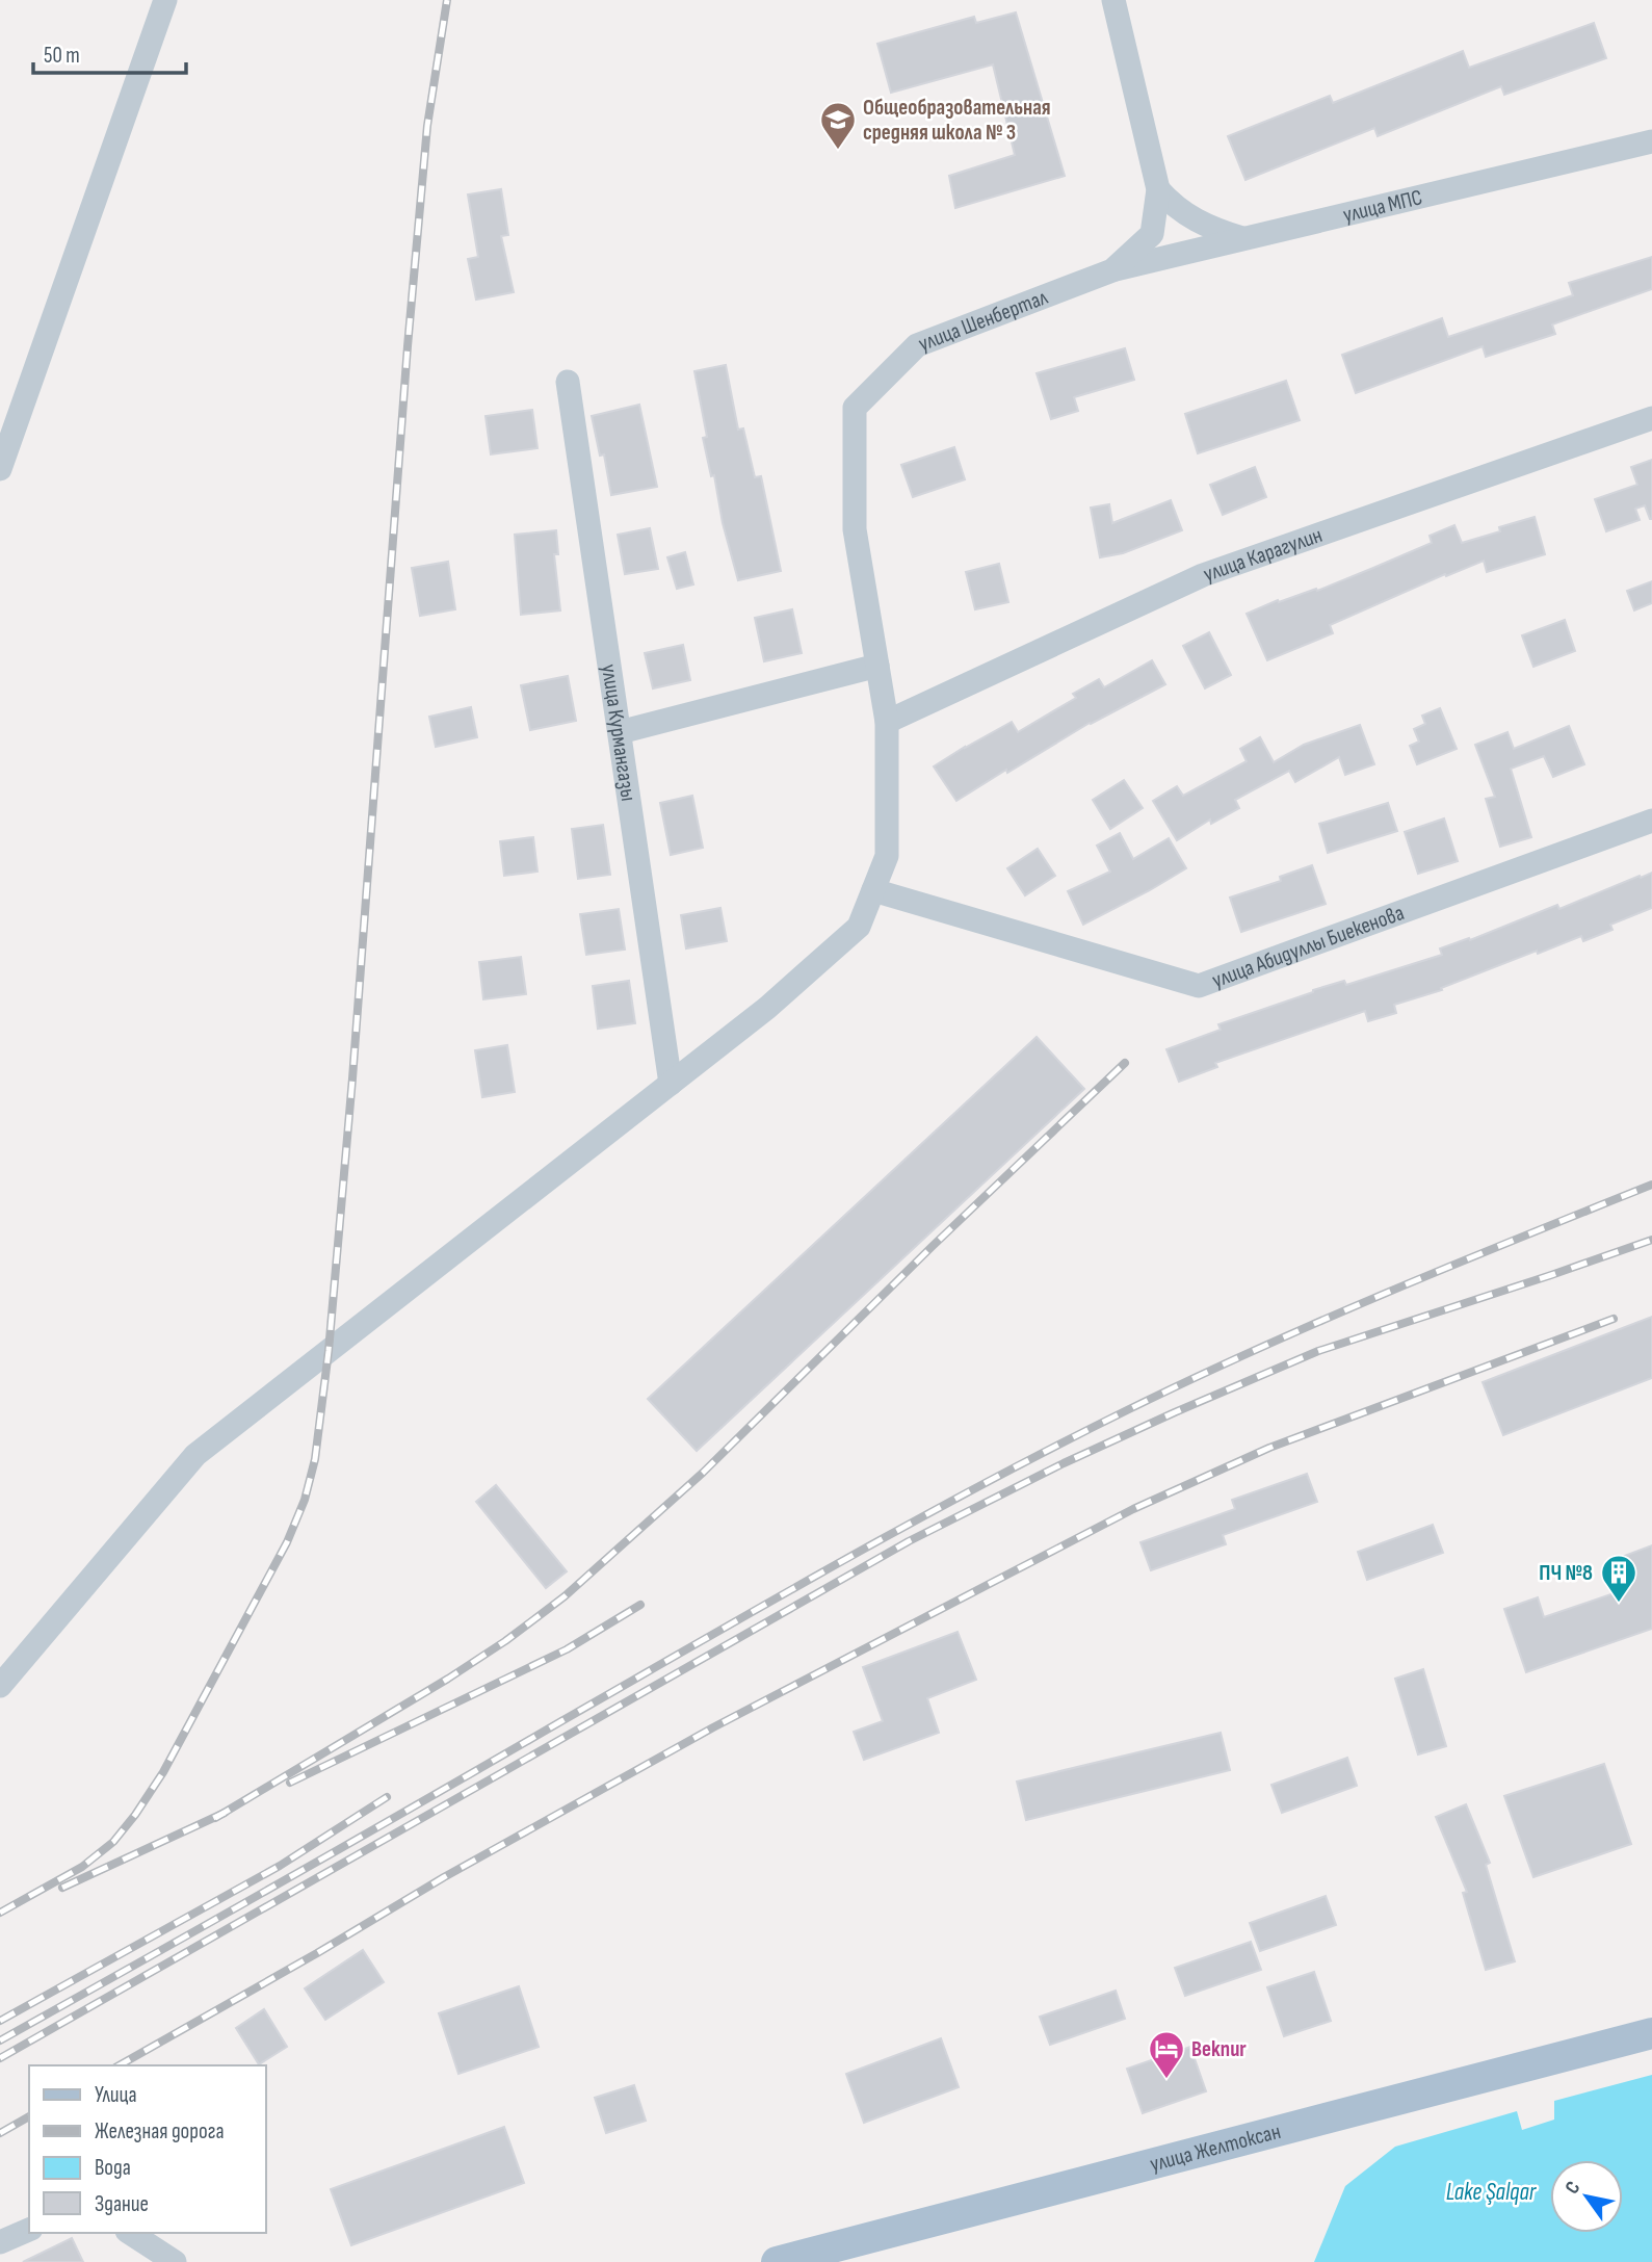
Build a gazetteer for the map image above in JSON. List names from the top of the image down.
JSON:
{
  "streets": {
    "main road": ["улица Желтоксан"],
    "street": [
      "улица МПС",
      "улица Шенбертал",
      "улица Карагулин",
      "улица Курмангазы",
      "улица Абидуллы Биекенова"
    ]
  },
  "crossings": [
    ["улица МПС", "улица Шенбертал"],
    ["улица Шенбертал", "улица Карагулин"],
    ["улица Шенбертал", "улица Курмангазы"],
    ["улица Шенбертал", "улица Абидуллы Биекенова"]
  ],
  "water": ["Lake Şalqar"],
  "places": {
    "school or university": ["Общеобразовательная средняя школа № 3"],
    "building": ["ПЧ №8"],
    "hotel": ["Beknur"]
  },
  "legend": [
    "Улица",
    "Железная дорога",
    "Вода",
    "Здание"
  ],
  "scale_bar": "50 m",
  "north": "top left"
}
